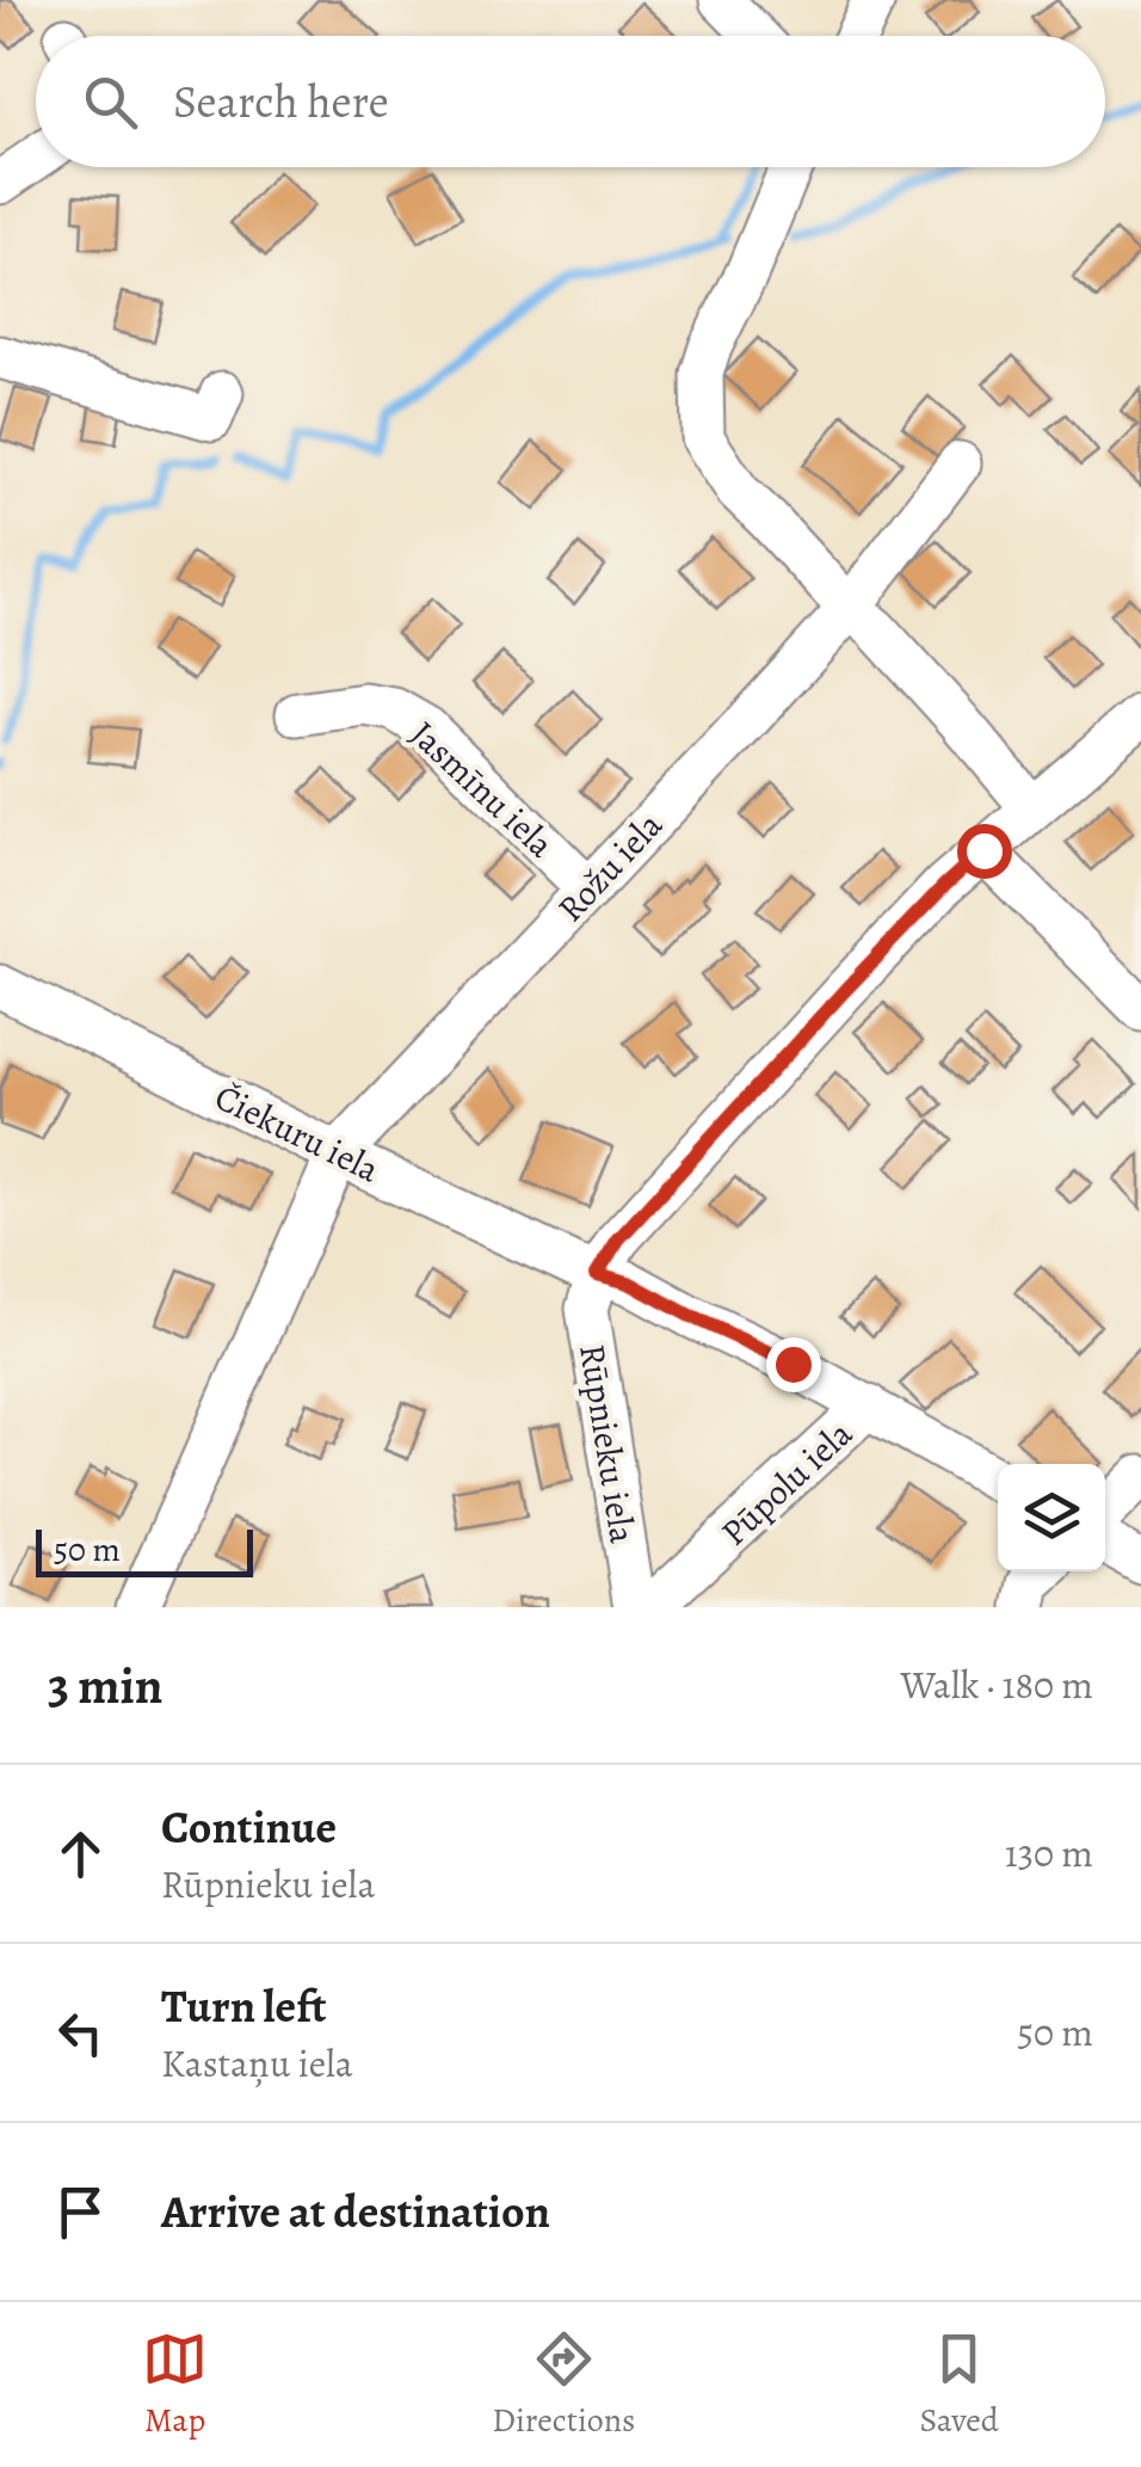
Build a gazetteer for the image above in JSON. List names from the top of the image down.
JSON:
{
  "streets": {
    "street": [
      "Jasmīnu iela",
      "Rožu iela",
      "Čiekuru iela",
      "Rūpnieku iela",
      "Pūpolu iela"
    ]
  },
  "crossings": [
    ["Jasmīnu iela", "Rožu iela"],
    ["Rožu iela", "Čiekuru iela"],
    ["Čiekuru iela", "Rūpnieku iela"],
    ["Čiekuru iela", "Pūpolu iela"]
  ],
  "scale_bar": "50 m",
  "page": {
    "search": "Search here",
    "scale": "50 m",
    "heading": ["3 min", "Walk · 180 m"],
    "list": [
      ["Continue", "Rūpnieku iela", "130 m"],
      ["Turn left", "Kastaņu iela", "50 m"],
      "Arrive at destination"
    ],
    "nav": ["Map", "Directions", "Saved"]
  }
}
